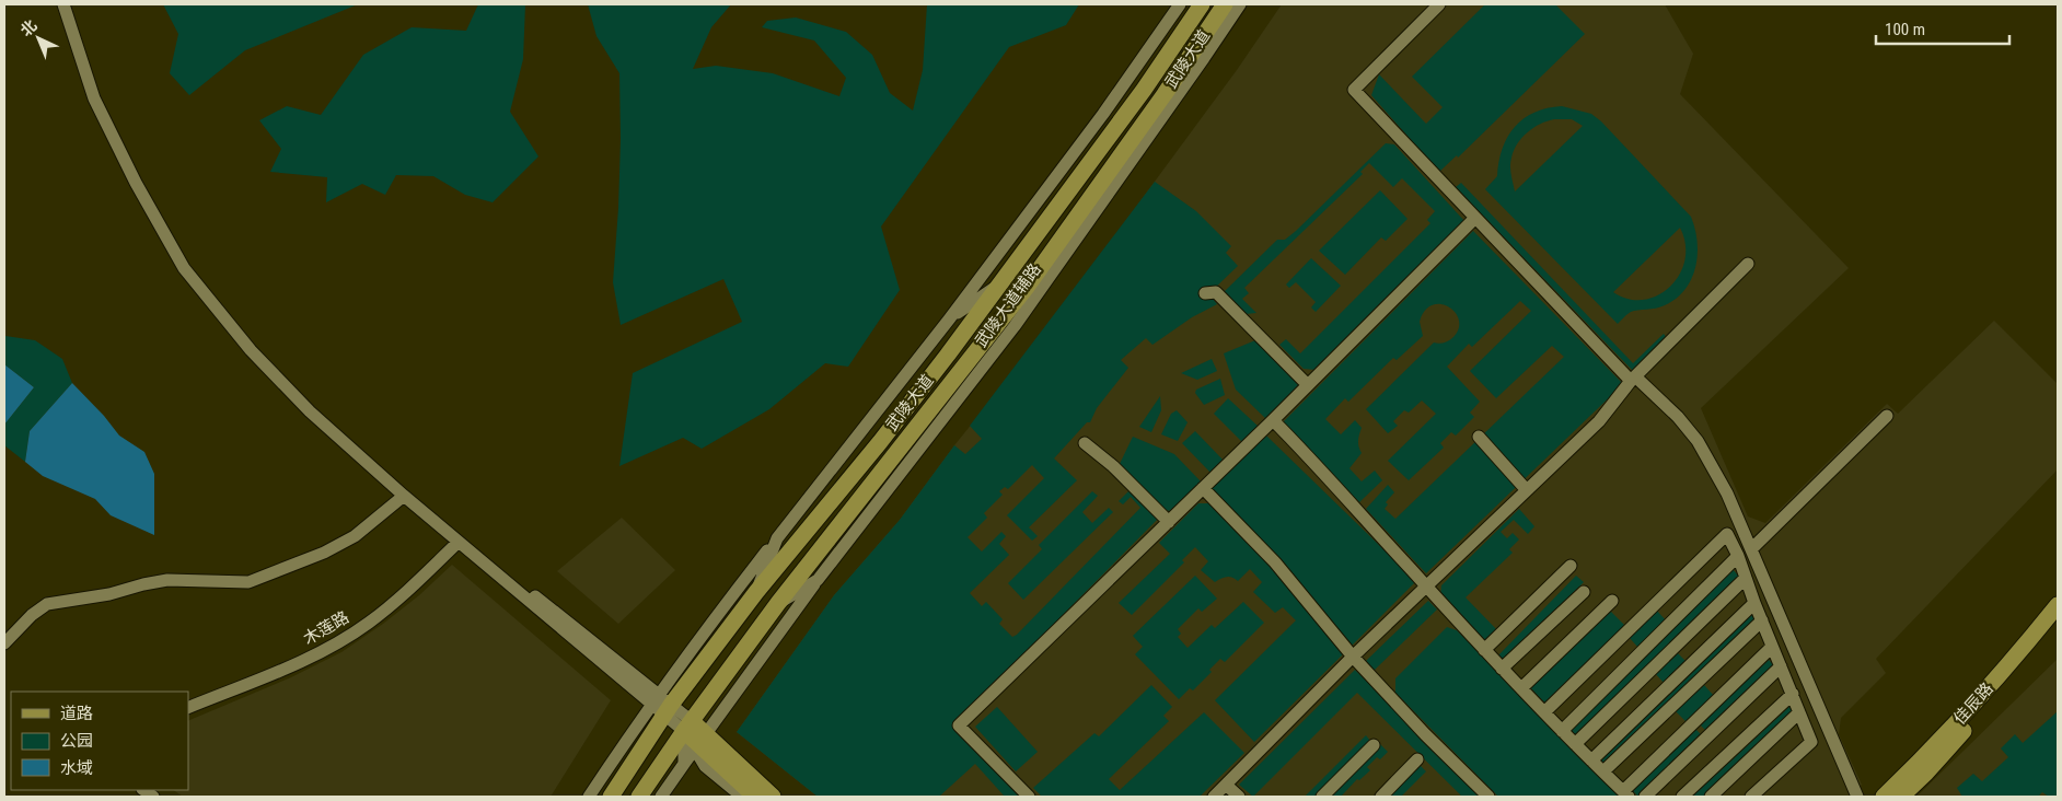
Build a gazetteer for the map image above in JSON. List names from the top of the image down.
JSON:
{
  "streets": {
    "main road": ["武陵大道", "佳辰路"],
    "street": ["武陵大道辅路", "木莲路"]
  },
  "crossings": [
    ["武陵大道", "武陵大道辅路"]
  ],
  "legend": ["道路", "公园", "水域"],
  "scale_bar": "100 m",
  "north": "top left"
}
